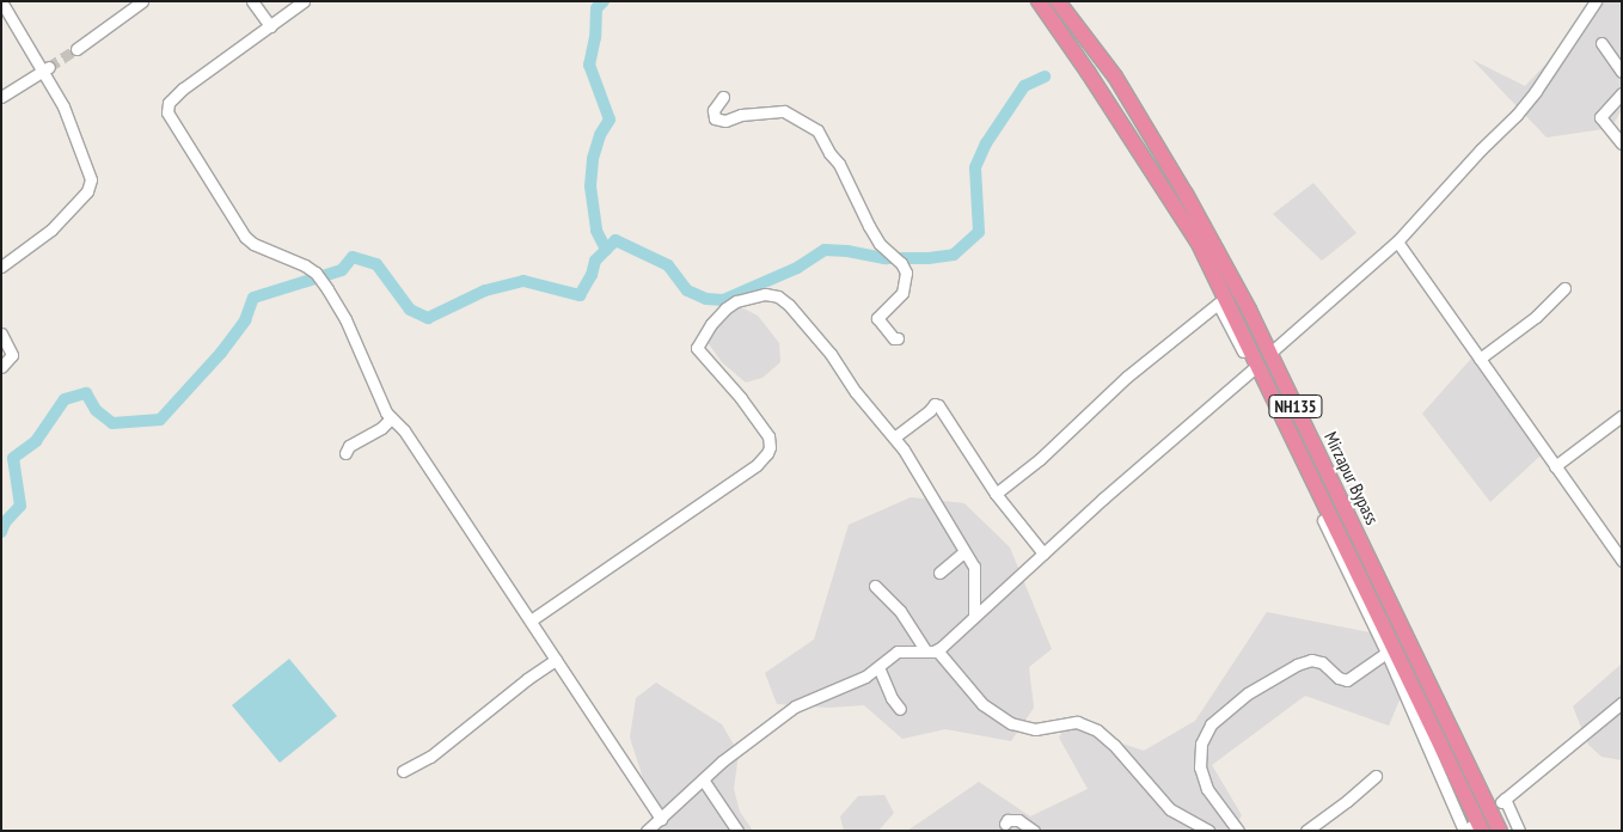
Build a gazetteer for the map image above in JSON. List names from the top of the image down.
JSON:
{
  "streets": {
    "highway": ["NH135", "Mirzapur Bypass"]
  }
}
